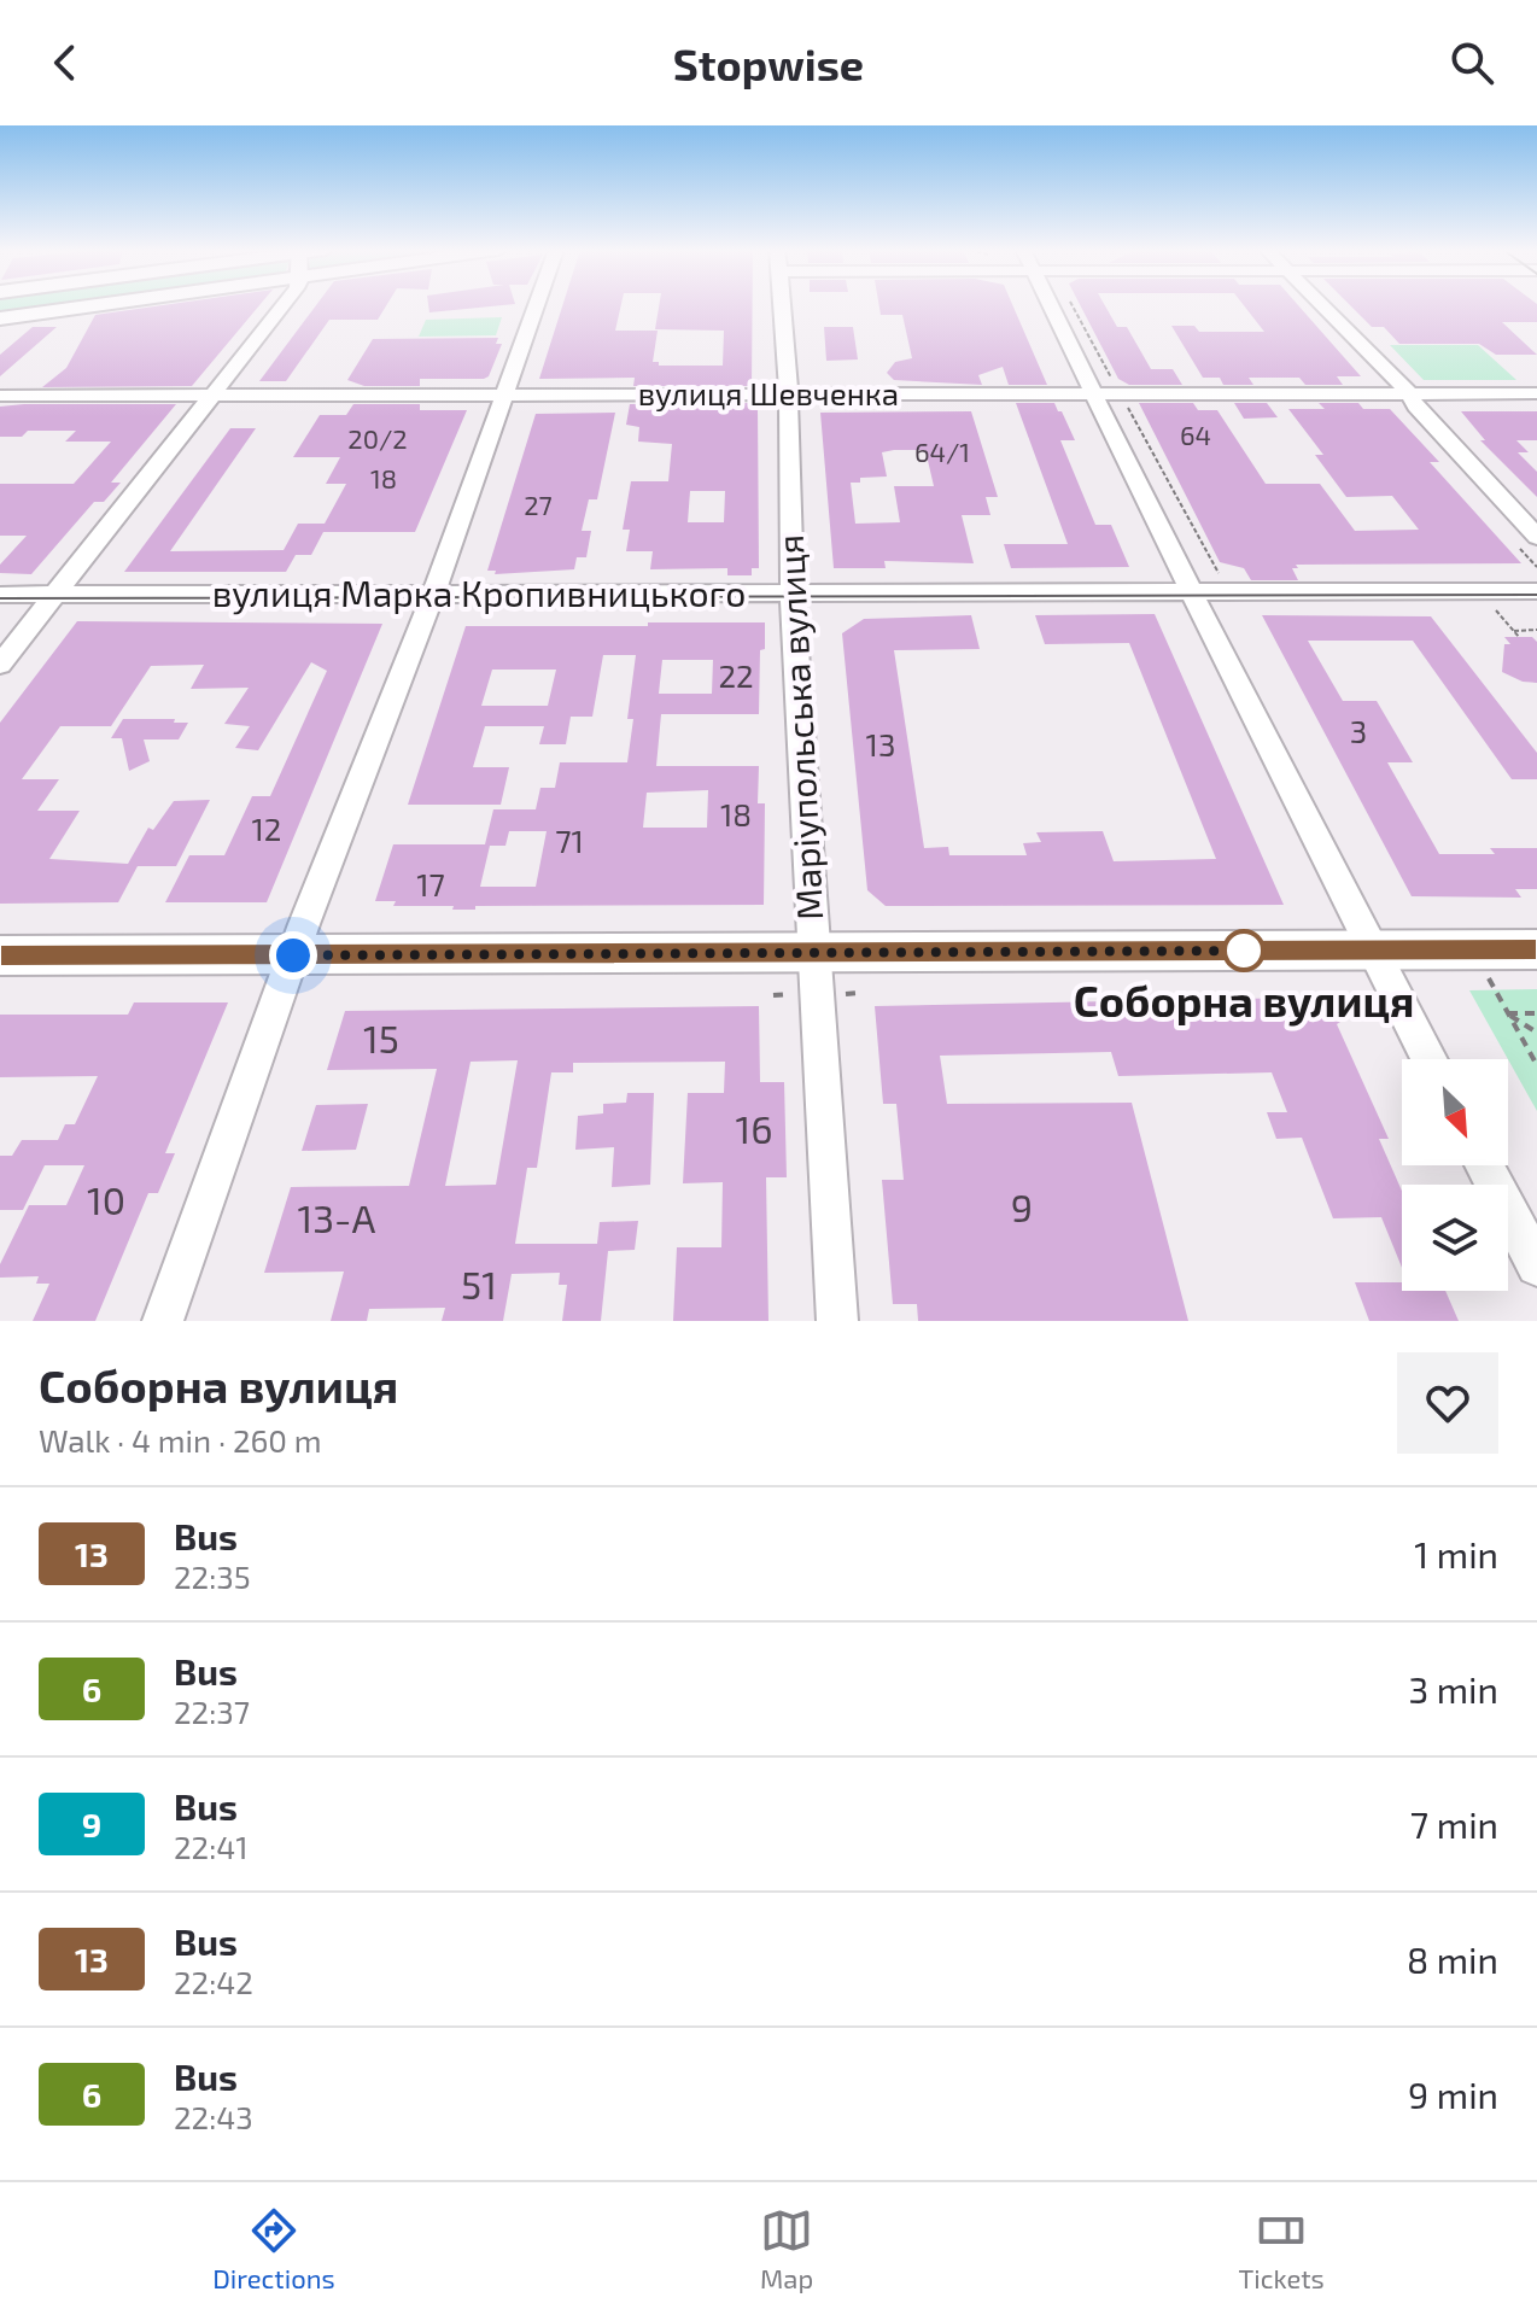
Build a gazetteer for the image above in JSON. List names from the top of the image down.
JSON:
{
  "streets": {
    "street": ["вулиця Шевченка", "вулиця Марка Кропивницького", "Маріупольська вулиця"]
  },
  "crossings": [
    ["вулиця Шевченка", "Маріупольська вулиця"],
    ["вулиця Марка Кропивницького", "Маріупольська вулиця"]
  ],
  "places": ["Соборна вулиця"],
  "lines": ["bus line 13"],
  "house_numbers": [
    "64",
    "20/2",
    "64/1",
    "18",
    "27",
    "22",
    "3",
    "13",
    "18",
    "12",
    "71",
    "17",
    "15",
    "16",
    "10",
    "9",
    "13-А",
    "51"
  ],
  "north": "bottom right",
  "page": {
    "header": "Stopwise",
    "heading": ["Соборна вулиця", "Walk · 4 min · 260 m"],
    "list": [
      {
        "mark": "13",
        "name": "Bus",
        "note": "22:35",
        "value": "1 min"
      },
      {
        "mark": "6",
        "name": "Bus",
        "note": "22:37",
        "value": "3 min"
      },
      {
        "mark": "9",
        "name": "Bus",
        "note": "22:41",
        "value": "7 min"
      },
      {
        "mark": "13",
        "name": "Bus",
        "note": "22:42",
        "value": "8 min"
      },
      {
        "mark": "6",
        "name": "Bus",
        "note": "22:43",
        "value": "9 min"
      }
    ],
    "tabs": ["Directions", "Map", "Tickets"]
  }
}
